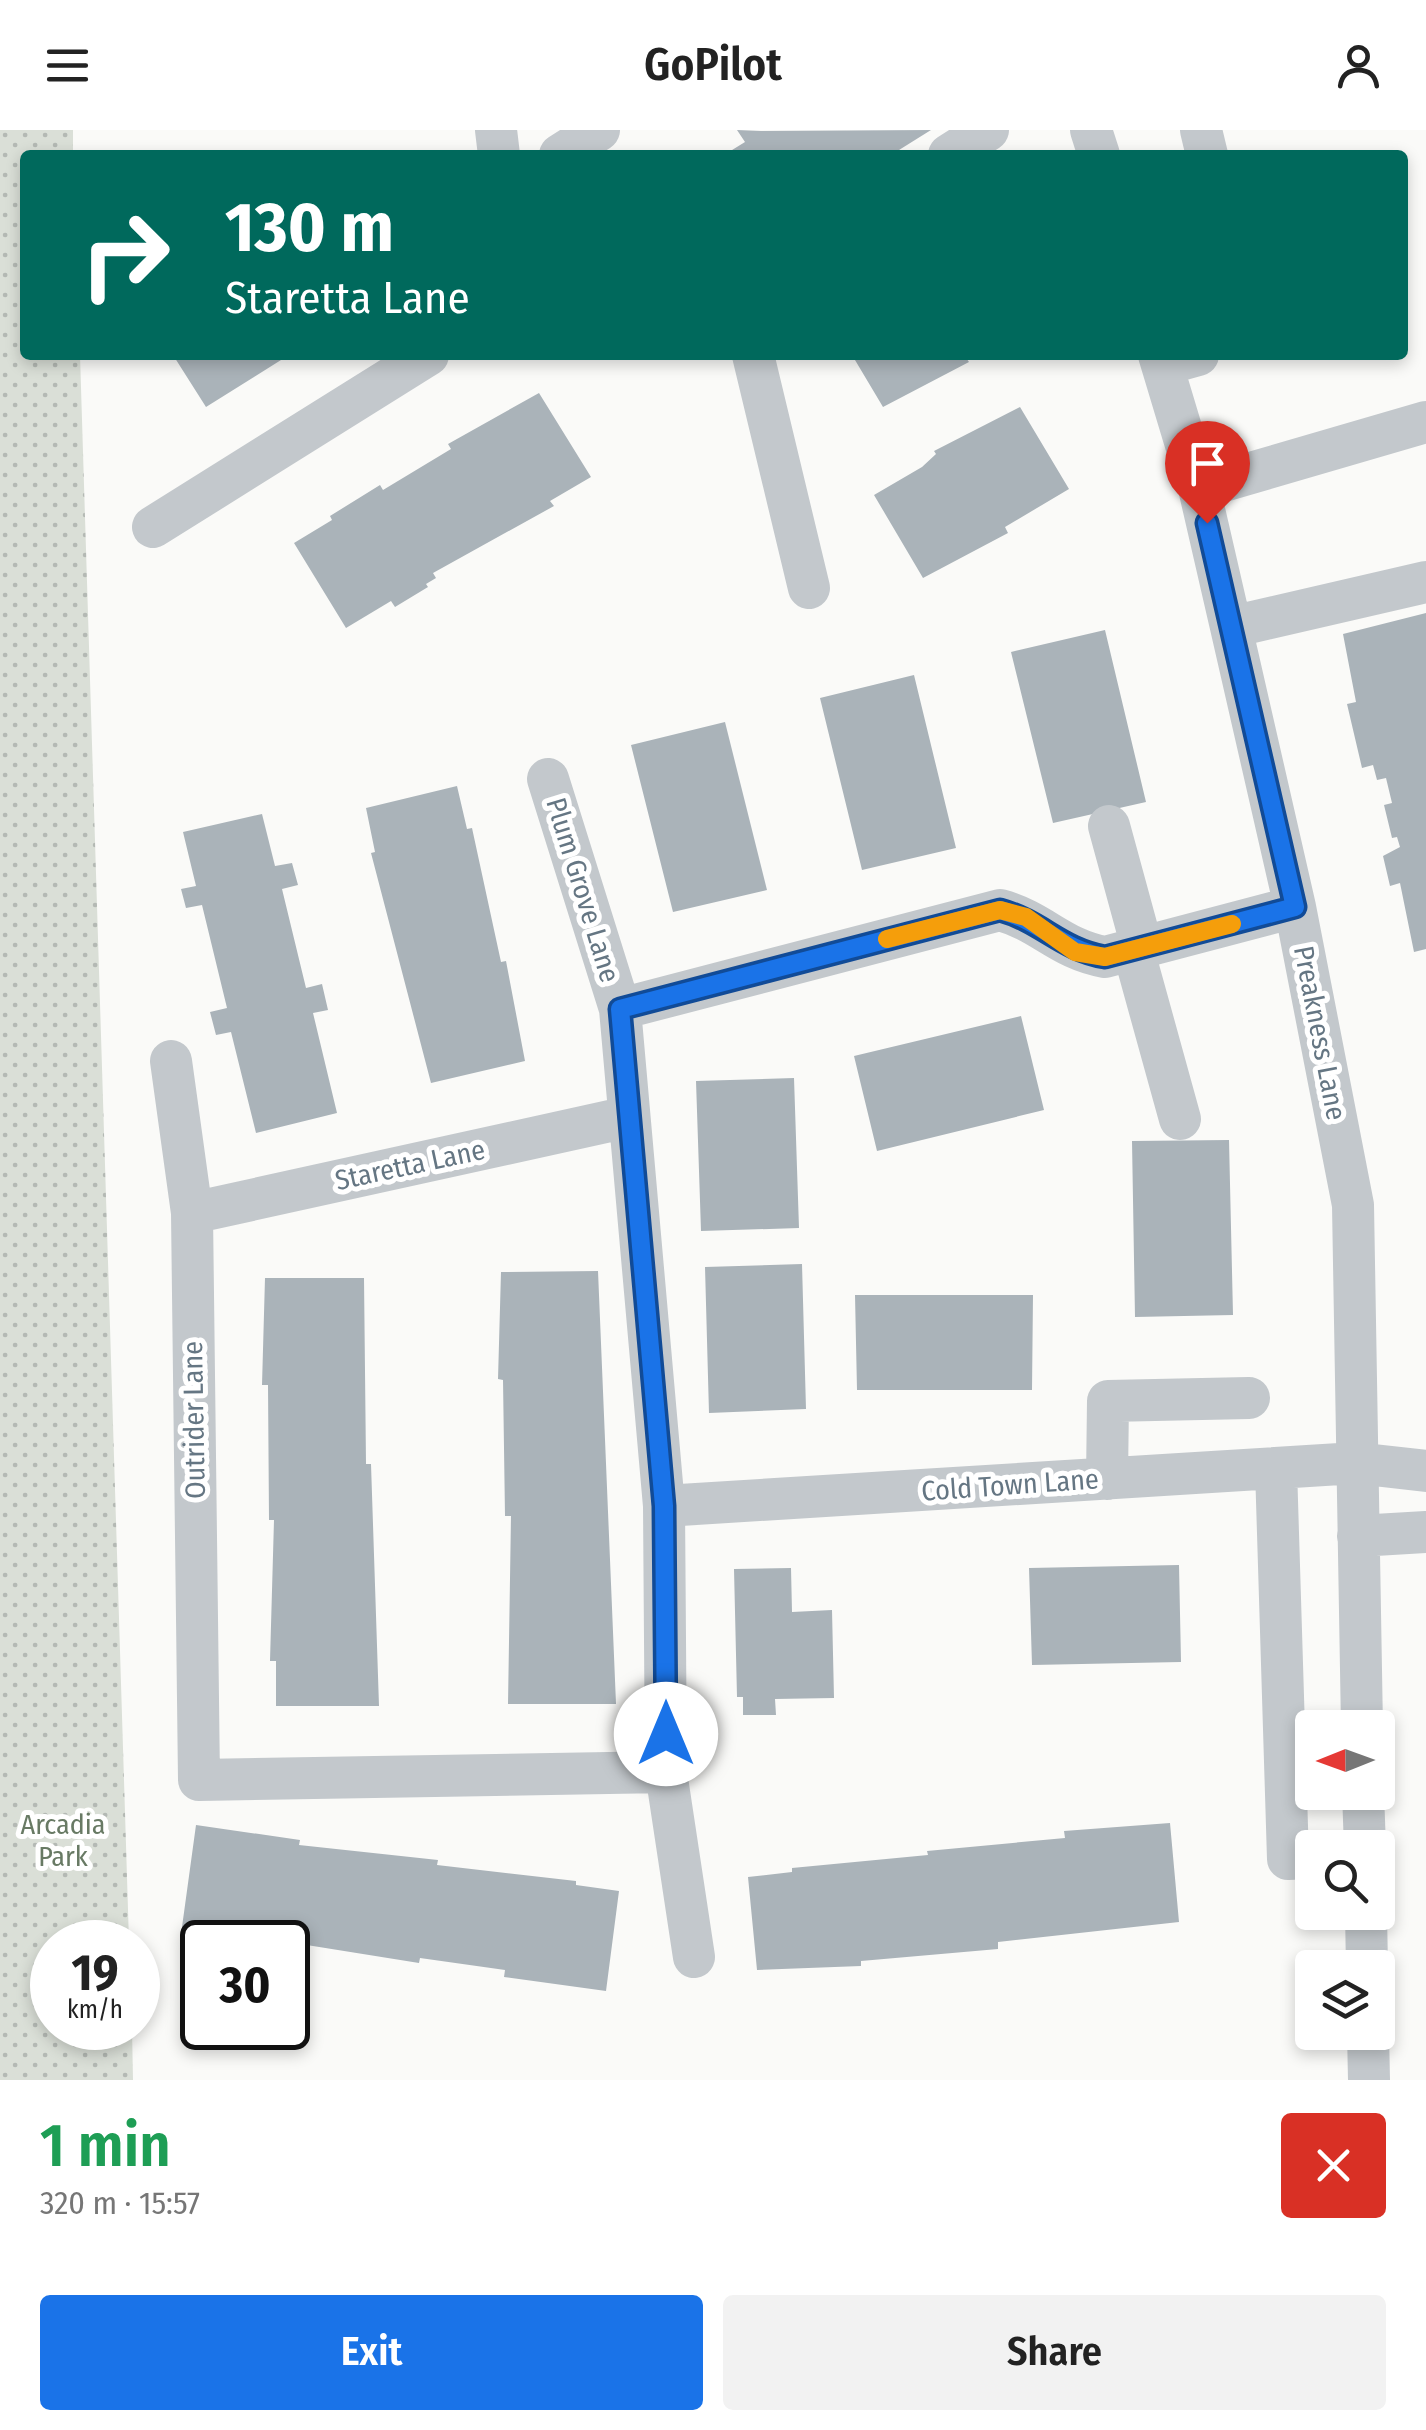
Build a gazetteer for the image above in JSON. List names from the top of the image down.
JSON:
{
  "streets": {
    "street": [
      "Plum Grove Lane",
      "Preakness Lane",
      "Staretta Lane",
      "Outrider Lane",
      "Cold Town Lane"
    ]
  },
  "crossings": [
    ["Plum Grove Lane", "Staretta Lane"],
    ["Plum Grove Lane", "Outrider Lane"],
    ["Plum Grove Lane", "Cold Town Lane"],
    ["Preakness Lane", "Cold Town Lane"],
    ["Staretta Lane", "Outrider Lane"]
  ],
  "parks": ["Arcadia Park"],
  "north": "left",
  "page": {
    "header": "GoPilot",
    "turn": ["130 m", "Staretta Lane"],
    "speed": "19 km/h",
    "limit": "30",
    "heading": ["1 min", "320 m · 15:57"],
    "buttons": ["Exit", "Share"]
  }
}
